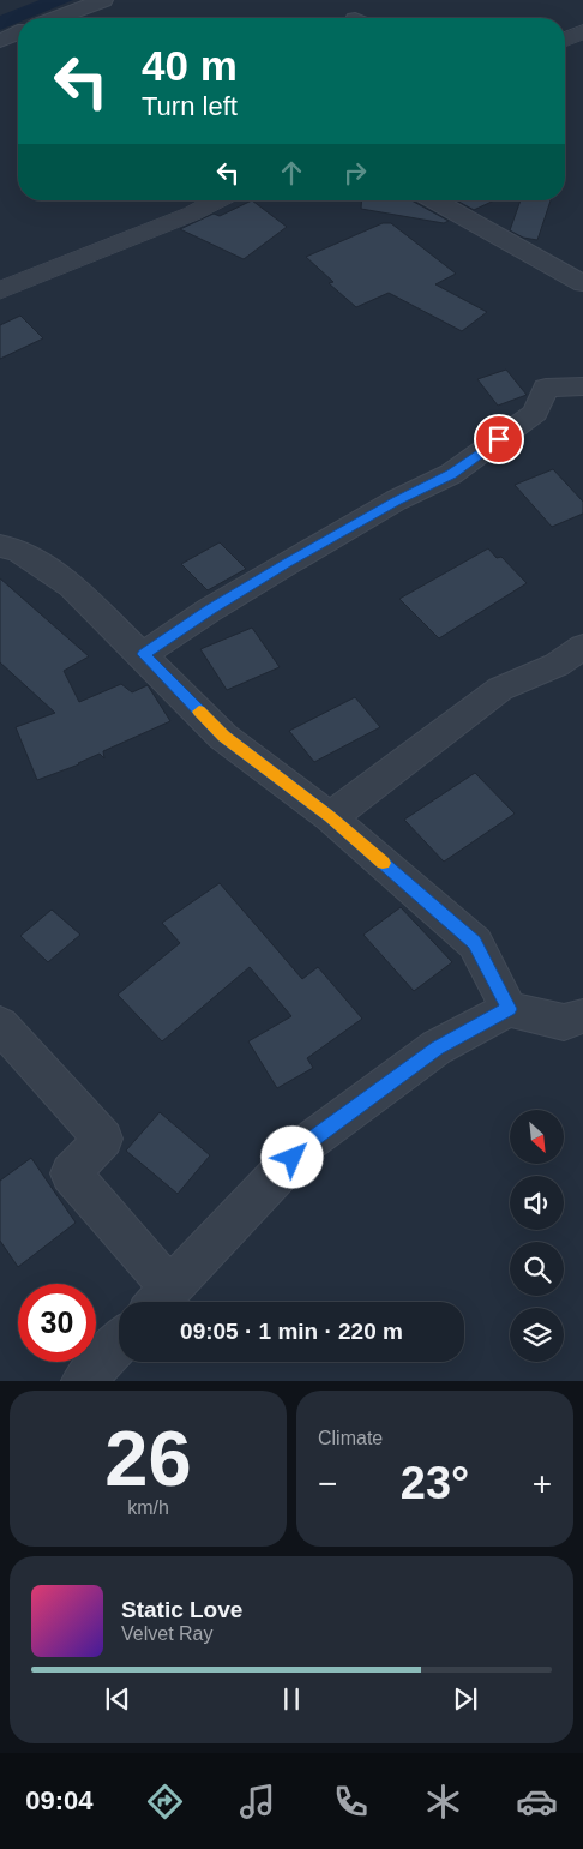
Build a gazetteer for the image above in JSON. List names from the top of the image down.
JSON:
{
  "north": "bottom right",
  "page": {
    "turn": ["40 m", "Turn left"],
    "limit": "30",
    "trip": "09:05 · 1 min · 220 m",
    "tile": [
      ["26", "km/h"],
      "Climate"
    ],
    "heat": ["−", "23°", "+"],
    "song": ["Static Love", "Velvet Ray"],
    "tabs": "09:04"
  }
}
